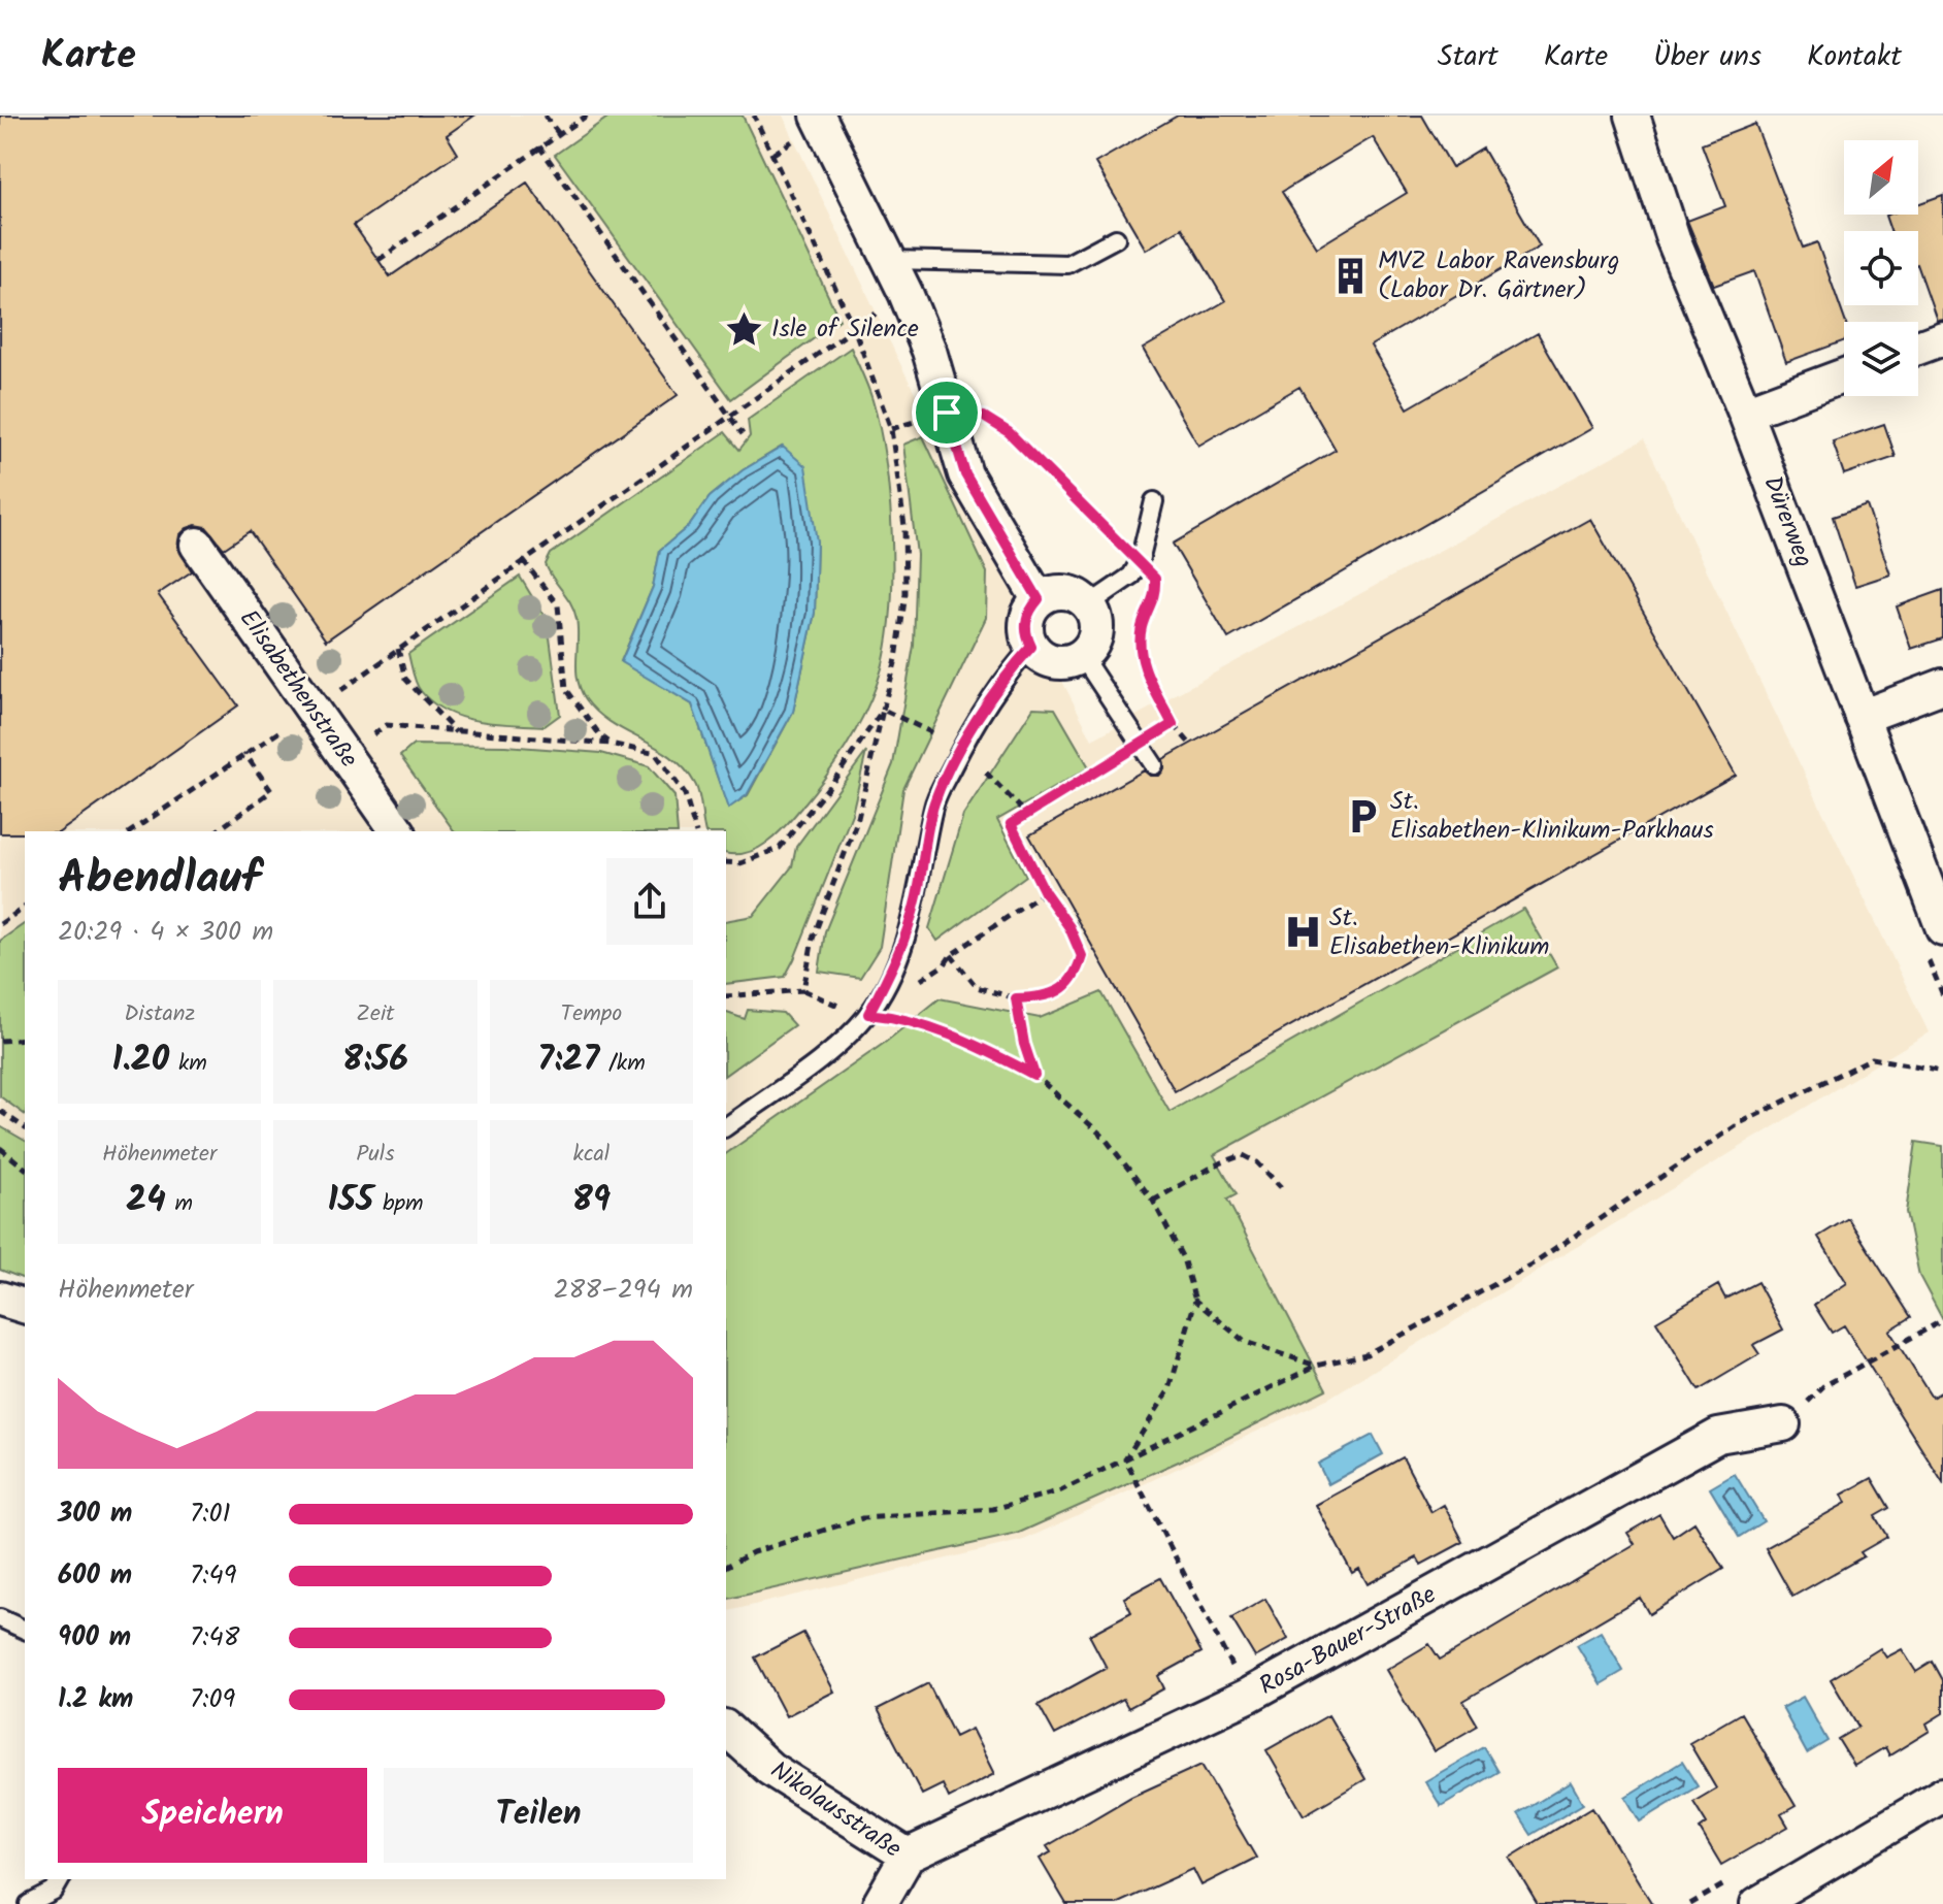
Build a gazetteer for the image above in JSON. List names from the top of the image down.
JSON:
{
  "streets": {
    "street": [
      "Dürerweg",
      "Elisabethenstraße",
      "Rosa-Bauer-Straße",
      "Nikolausstraße"
    ]
  },
  "crossings": [
    ["Rosa-Bauer-Straße", "Nikolausstraße"]
  ],
  "places": {
    "building": ["MVZ Labor Ravensburg (Labor Dr. Gärtner)"],
    "place": ["Isle of Silence"],
    "parking": ["St. Elisabethen-Klinikum-Parkhaus"],
    "hospital": ["St. Elisabethen-Klinikum"]
  },
  "north": "top right",
  "page": {
    "header": "Karte",
    "nav": [
      "Start",
      "Karte",
      "Über uns",
      "Kontakt"
    ],
    "heading": ["Abendlauf", "20:29 · 4 × 300 m"],
    "stats": [
      ["Distanz", "1.20 km"],
      ["Zeit", "8:56"],
      ["Tempo", "7:27 /km"],
      ["Höhenmeter", "24 m"],
      ["Puls", "155 bpm"],
      ["kcal", "89"]
    ],
    "chart": ["Höhenmeter", "288–294 m"],
    "list": [
      {
        "name": "300 m",
        "note": "7:01"
      },
      {
        "name": "600 m",
        "note": "7:49"
      },
      {
        "name": "900 m",
        "note": "7:48"
      },
      {
        "name": "1.2 km",
        "note": "7:09"
      }
    ],
    "buttons": ["Speichern", "Teilen"]
  }
}
